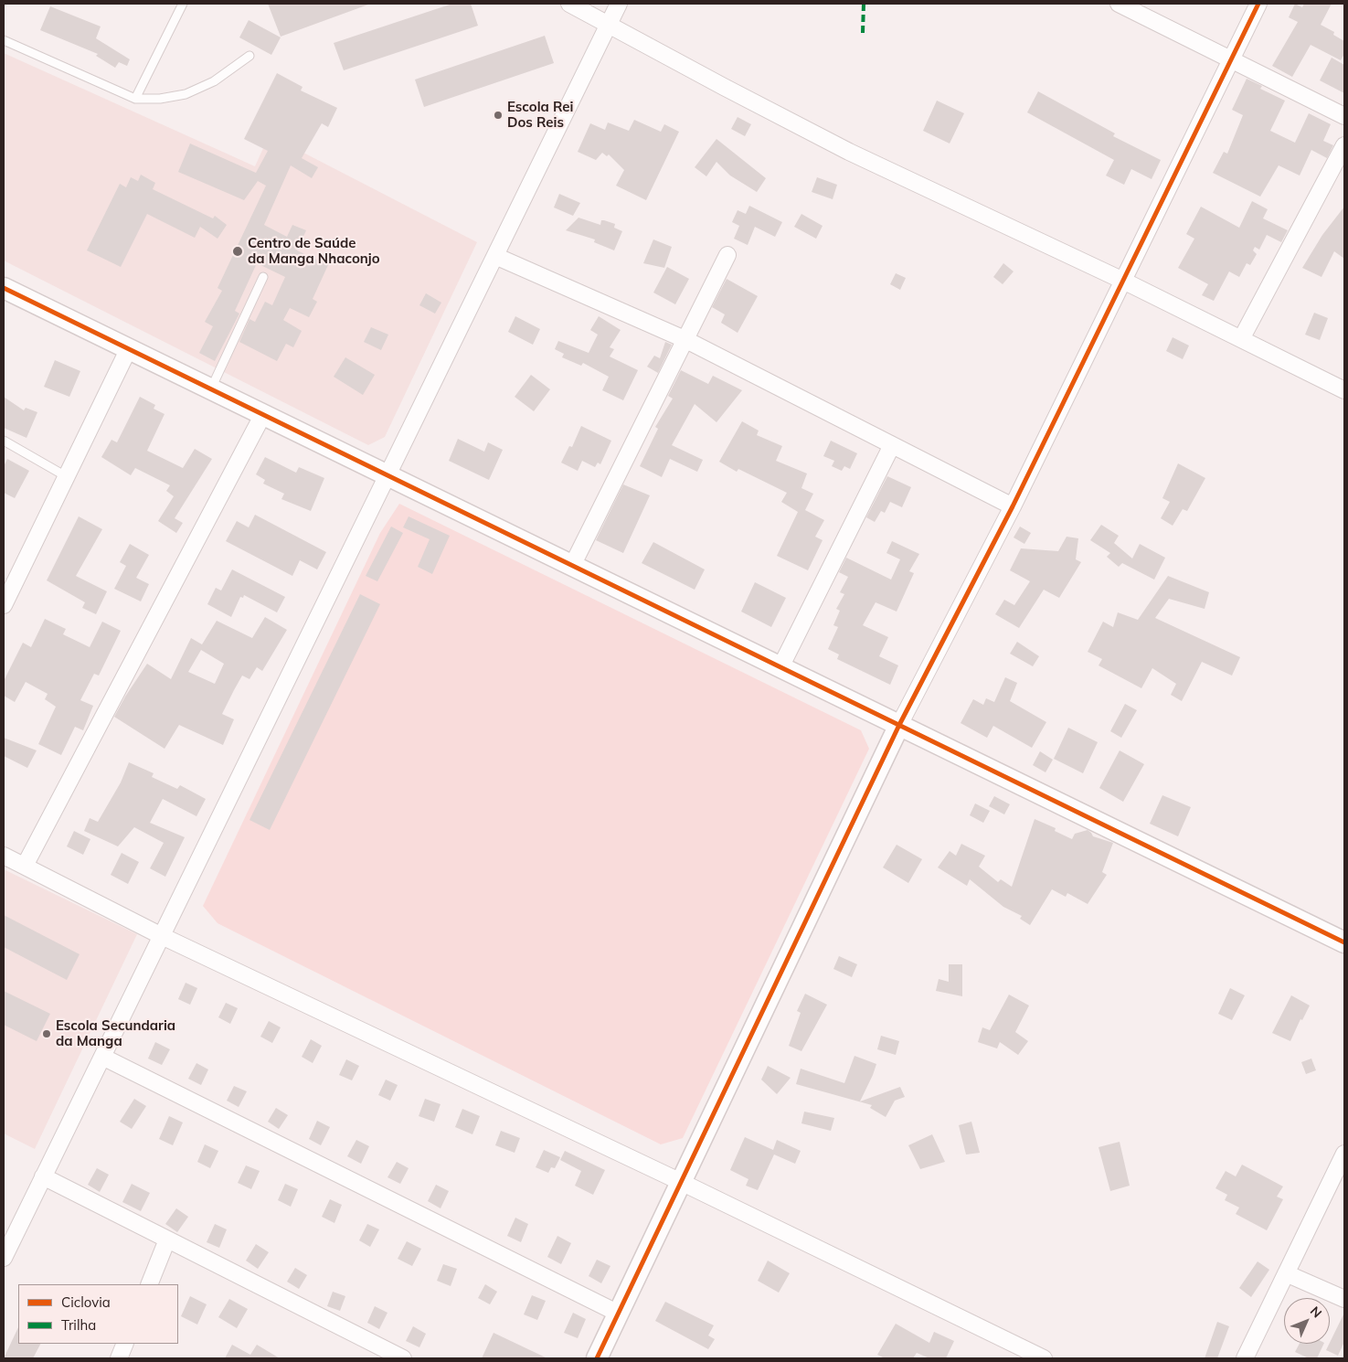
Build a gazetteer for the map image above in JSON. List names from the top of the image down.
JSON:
{
  "places": ["Escola Rei Dos Reis", "Centro de Saúde da Manga Nhaconjo", "Escola Secundaria da Manga"],
  "legend": ["Ciclovia", "Trilha"],
  "north": "top right"
}
